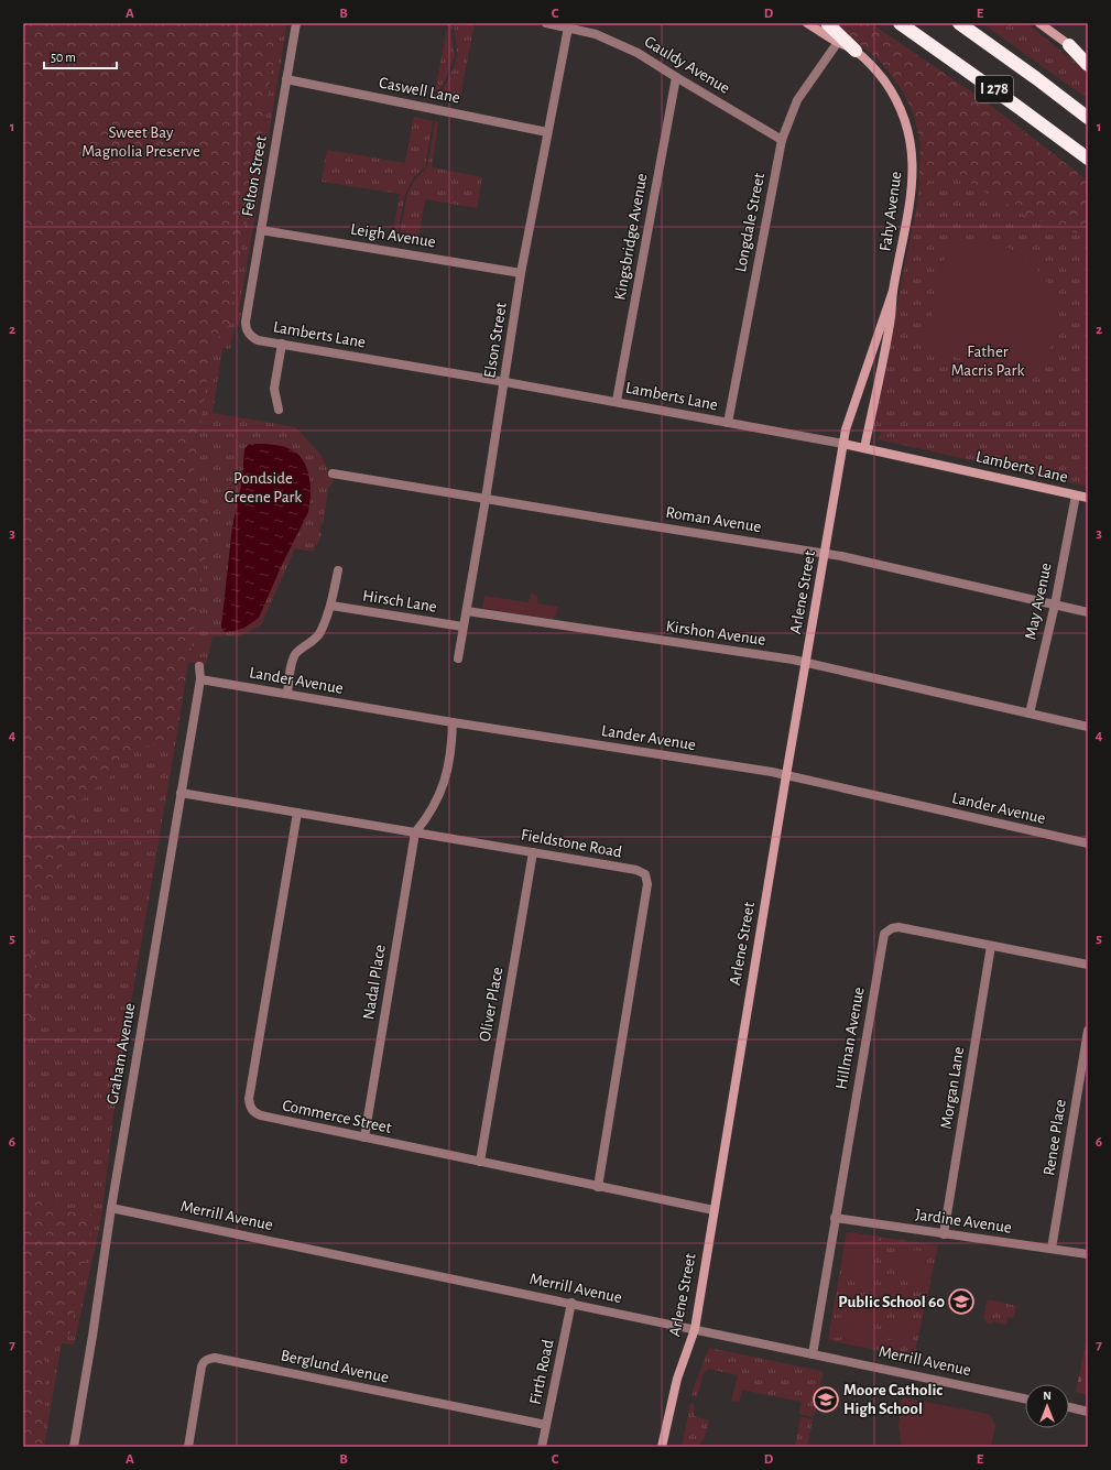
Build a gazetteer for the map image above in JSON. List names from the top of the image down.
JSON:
{
  "streets": {
    "highway": ["I 278"],
    "street": [
      "Gauldy Avenue",
      "Caswell Lane",
      "Felton Street",
      "Fahy Avenue",
      "Longdale Street",
      "Leigh Avenue",
      "Kingsbridge Avenue",
      "Lamberts Lane",
      "Elson Street",
      "Roman Avenue",
      "Arlene Street",
      "Hirsch Lane",
      "May Avenue",
      "Kirshon Avenue",
      "Lander Avenue",
      "Fieldstone Road",
      "Nadal Place",
      "Oliver Place",
      "Hillman Avenue",
      "Graham Avenue",
      "Morgan Lane",
      "Commerce Street",
      "Renee Place",
      "Merrill Avenue",
      "Jardine Avenue",
      "Berglund Avenue",
      "Firth Road"
    ]
  },
  "crossings": [
    ["Gauldy Avenue", "Longdale Street"],
    ["Gauldy Avenue", "Kingsbridge Avenue"],
    ["Gauldy Avenue", "Elson Street"],
    ["Caswell Lane", "Felton Street"],
    ["Caswell Lane", "Elson Street"],
    ["Felton Street", "Leigh Avenue"],
    ["Felton Street", "Lamberts Lane"],
    ["Fahy Avenue", "Longdale Street"],
    ["Fahy Avenue", "Lamberts Lane"],
    ["Fahy Avenue", "Arlene Street"],
    ["Longdale Street", "Lamberts Lane"],
    ["Leigh Avenue", "Elson Street"],
    ["Kingsbridge Avenue", "Lamberts Lane"],
    ["Lamberts Lane", "Elson Street"],
    ["Lamberts Lane", "Arlene Street"],
    ["Lamberts Lane", "May Avenue"],
    ["Elson Street", "Roman Avenue"],
    ["Elson Street", "Hirsch Lane"],
    ["Elson Street", "Kirshon Avenue"],
    ["Roman Avenue", "Arlene Street"],
    ["Roman Avenue", "May Avenue"],
    ["Arlene Street", "Kirshon Avenue"],
    ["Arlene Street", "Lander Avenue"],
    ["Arlene Street", "Commerce Street"],
    ["Arlene Street", "Merrill Avenue"],
    ["May Avenue", "Kirshon Avenue"],
    ["Lander Avenue", "Graham Avenue"],
    ["Fieldstone Road", "Nadal Place"],
    ["Fieldstone Road", "Oliver Place"],
    ["Fieldstone Road", "Graham Avenue"],
    ["Fieldstone Road", "Commerce Street"],
    ["Nadal Place", "Commerce Street"],
    ["Oliver Place", "Commerce Street"],
    ["Hillman Avenue", "Morgan Lane"],
    ["Hillman Avenue", "Merrill Avenue"],
    ["Hillman Avenue", "Jardine Avenue"],
    ["Graham Avenue", "Merrill Avenue"],
    ["Morgan Lane", "Jardine Avenue"],
    ["Renee Place", "Jardine Avenue"],
    ["Merrill Avenue", "Firth Road"],
    ["Berglund Avenue", "Firth Road"]
  ],
  "parks": ["Sweet Bay Magnolia Preserve", "Father Macris Park", "Pondside Greene Park"],
  "places": {
    "school or university": ["Public School 60", "Moore Catholic High School"]
  },
  "scale_bar": "50 m",
  "north": "top",
  "grid": {
    "columns": [
      "A",
      "B",
      "C",
      "D",
      "E"
    ],
    "rows": [
      "1",
      "2",
      "3",
      "4",
      "5",
      "6",
      "7"
    ]
  }
}
